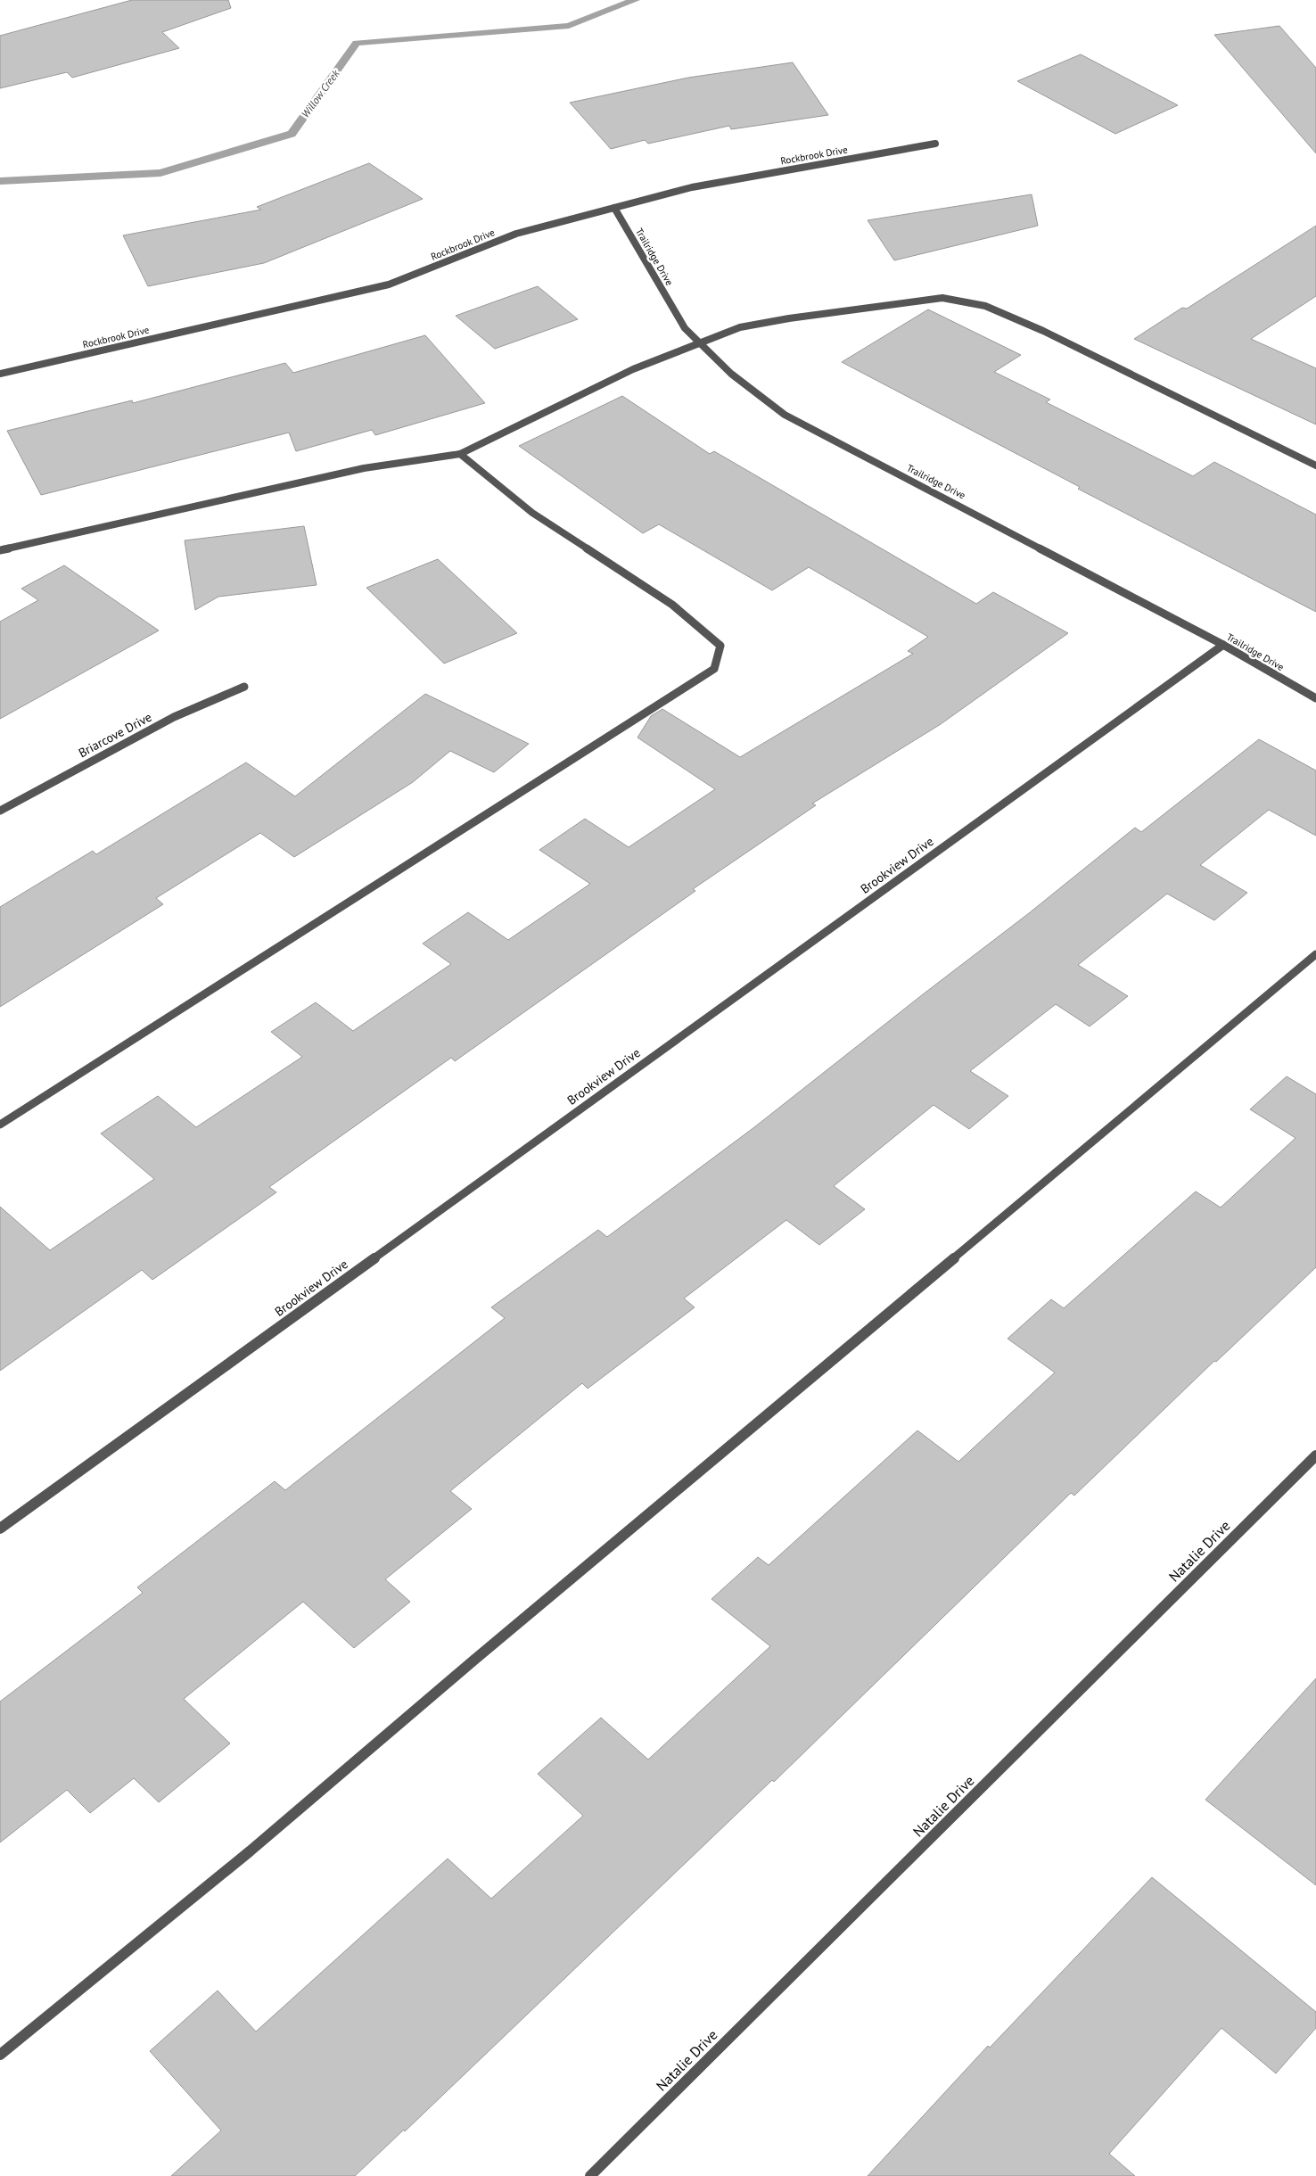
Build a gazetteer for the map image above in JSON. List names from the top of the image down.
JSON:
{
  "streets": {
    "street": [
      "Rockbrook Drive",
      "Trailridge Drive",
      "Briarcove Drive",
      "Brookview Drive",
      "Natalie Drive"
    ]
  },
  "crossings": [
    ["Rockbrook Drive", "Trailridge Drive"],
    ["Trailridge Drive", "Brookview Drive"]
  ],
  "water": ["Willow Creek"]
}
